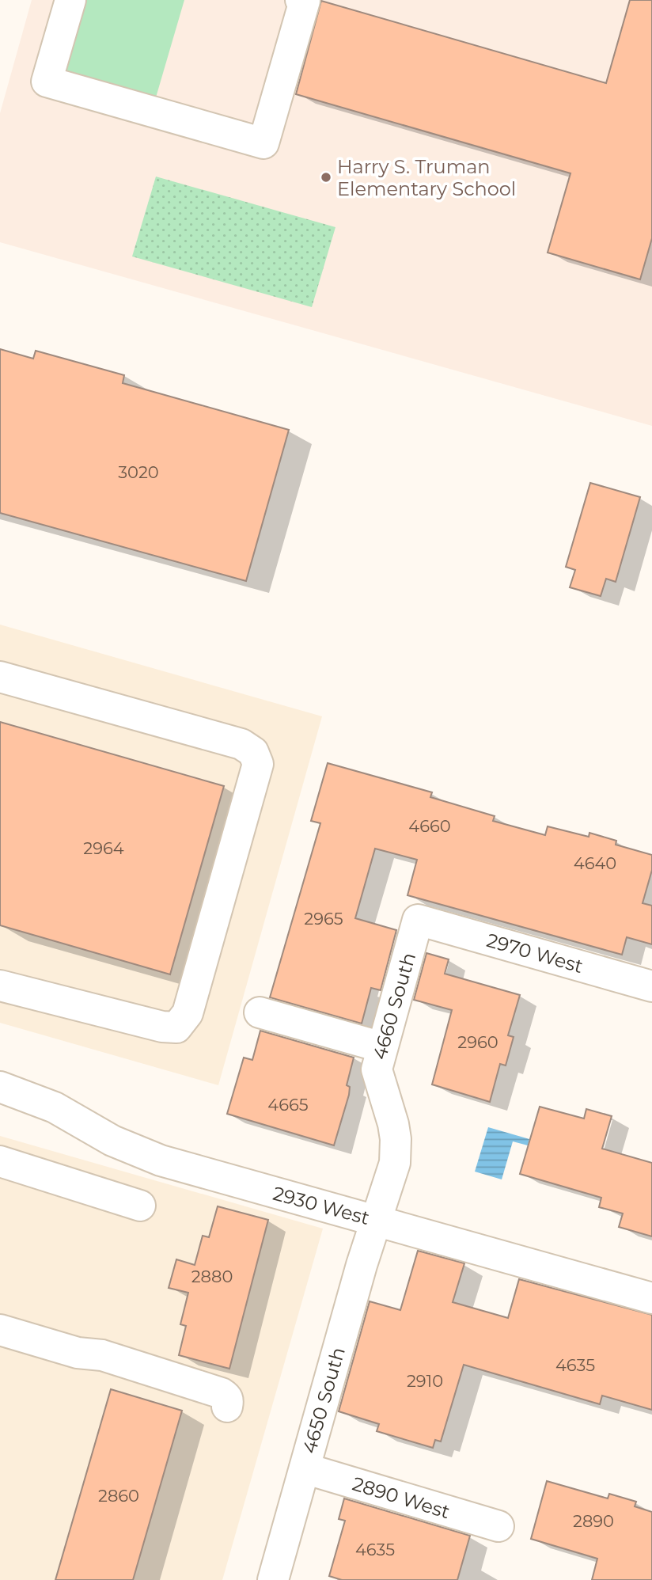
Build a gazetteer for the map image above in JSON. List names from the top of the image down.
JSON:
{
  "streets": {
    "street": [
      "2970 West",
      "4660 South",
      "2930 West",
      "4650 South",
      "2890 West"
    ]
  },
  "crossings": [
    ["2970 West", "4660 South"],
    ["4660 South", "2930 West"],
    ["4660 South", "4650 South"],
    ["2930 West", "4650 South"],
    ["4650 South", "2890 West"]
  ],
  "places": ["Harry S. Truman Elementary School"],
  "house_numbers": [
    "3020",
    "4660",
    "2964",
    "4640",
    "2965",
    "2960",
    "4665",
    "2880",
    "4635",
    "2910",
    "2860",
    "2890",
    "4635"
  ]
}
